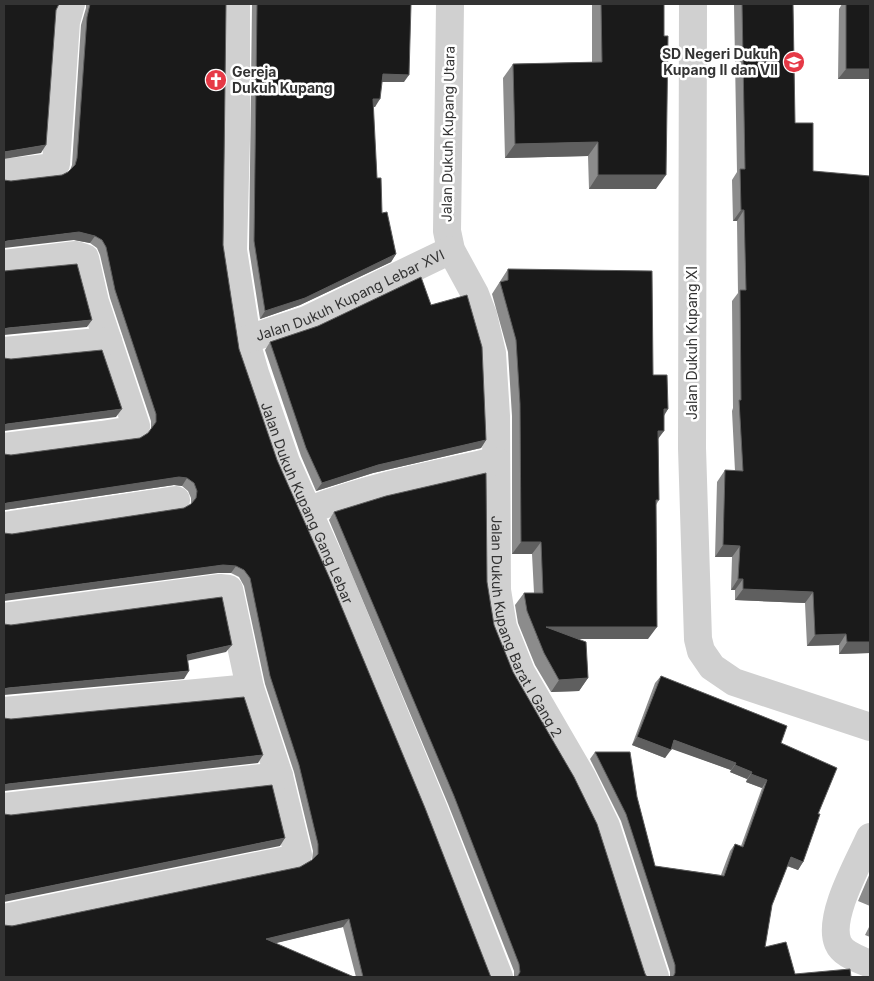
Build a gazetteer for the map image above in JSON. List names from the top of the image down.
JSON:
{
  "streets": {
    "street": [
      "Jalan Dukuh Kupang Utara",
      "Jalan Dukuh Kupang Lebar XVI",
      "Jalan Dukuh Kupang XI",
      "Jalan Dukuh Kupang Gang Lebar",
      "Jalan Dukuh Kupang Barat I Gang 2"
    ]
  },
  "crossings": [
    ["Jalan Dukuh Kupang Utara", "Jalan Dukuh Kupang Lebar XVI"],
    ["Jalan Dukuh Kupang Utara", "Jalan Dukuh Kupang Barat I Gang 2"],
    ["Jalan Dukuh Kupang Lebar XVI", "Jalan Dukuh Kupang Gang Lebar"],
    ["Jalan Dukuh Kupang Lebar XVI", "Jalan Dukuh Kupang Barat I Gang 2"]
  ],
  "places": {
    "school or university": ["SD Negeri Dukuh Kupang II dan VII"],
    "church": ["Gereja Dukuh Kupang"]
  }
}
